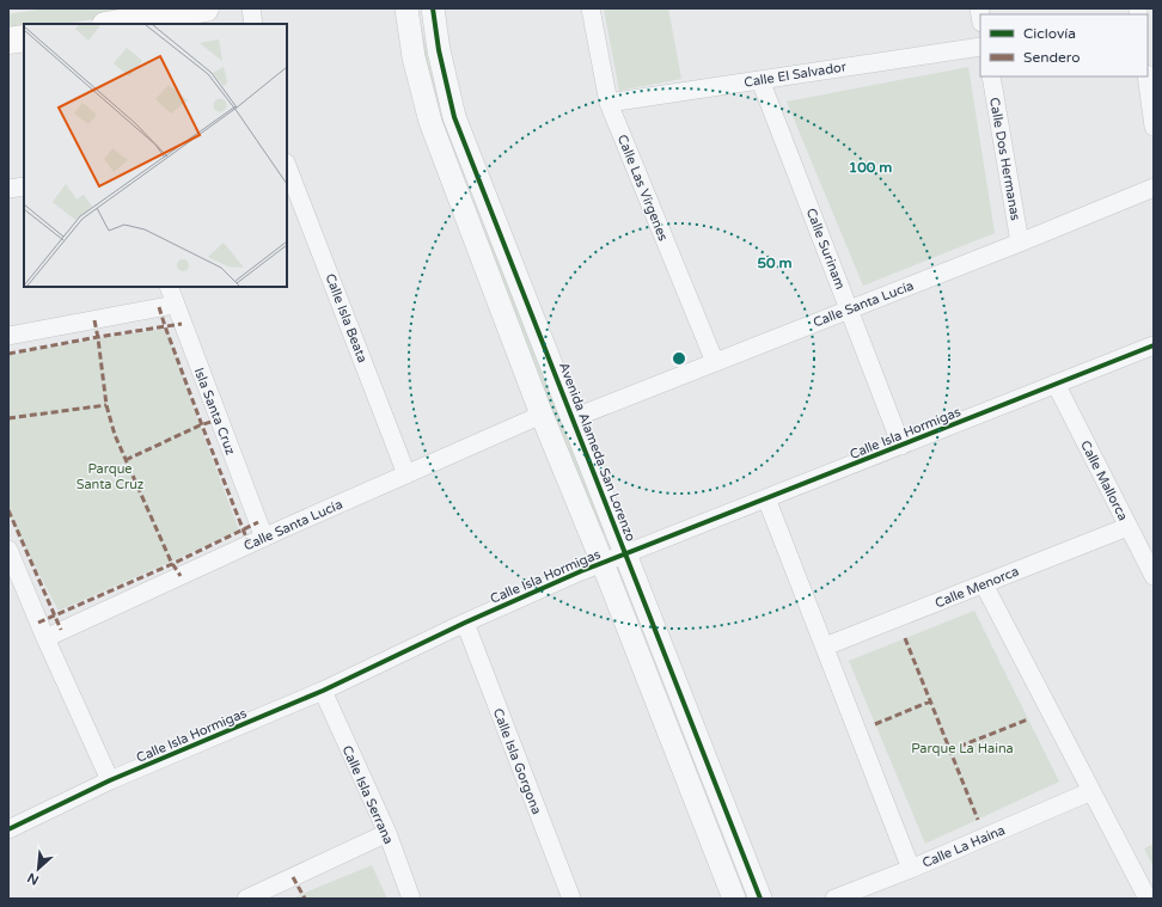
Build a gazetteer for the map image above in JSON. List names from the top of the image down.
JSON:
{
  "streets": {
    "street": [
      "Calle El Salvador",
      "Calle Dos Hermanas",
      "Calle Las Vírgenes",
      "Calle Surinam",
      "Calle Santa Lucía",
      "Calle Isla Beata",
      "Isla Santa Cruz",
      "Calle Isla Hormigas",
      "Avenida Alameda San Lorenzo",
      "Calle Mallorca",
      "Calle Menorca",
      "Calle Isla Gorgona",
      "Calle Isla Serrana",
      "Calle La Haina"
    ]
  },
  "crossings": [
    ["Calle El Salvador", "Calle Las Vírgenes"],
    ["Calle El Salvador", "Calle Surinam"],
    ["Calle Dos Hermanas", "Calle Santa Lucía"],
    ["Calle Las Vírgenes", "Calle Santa Lucía"],
    ["Calle Surinam", "Calle Santa Lucía"],
    ["Calle Surinam", "Calle Isla Hormigas"],
    ["Calle Santa Lucía", "Calle Isla Beata"],
    ["Calle Santa Lucía", "Isla Santa Cruz"],
    ["Calle Santa Lucía", "Avenida Alameda San Lorenzo"],
    ["Calle Isla Hormigas", "Avenida Alameda San Lorenzo"],
    ["Calle Isla Hormigas", "Calle Mallorca"],
    ["Calle Isla Hormigas", "Calle Isla Gorgona"],
    ["Calle Isla Hormigas", "Calle Isla Serrana"],
    ["Calle Mallorca", "Calle Menorca"]
  ],
  "parks": ["Parque Santa Cruz", "Parque La Haina"],
  "legend": ["Ciclovía", "Sendero"],
  "north": "bottom left",
  "rings": ["100 m", "50 m"]
}
